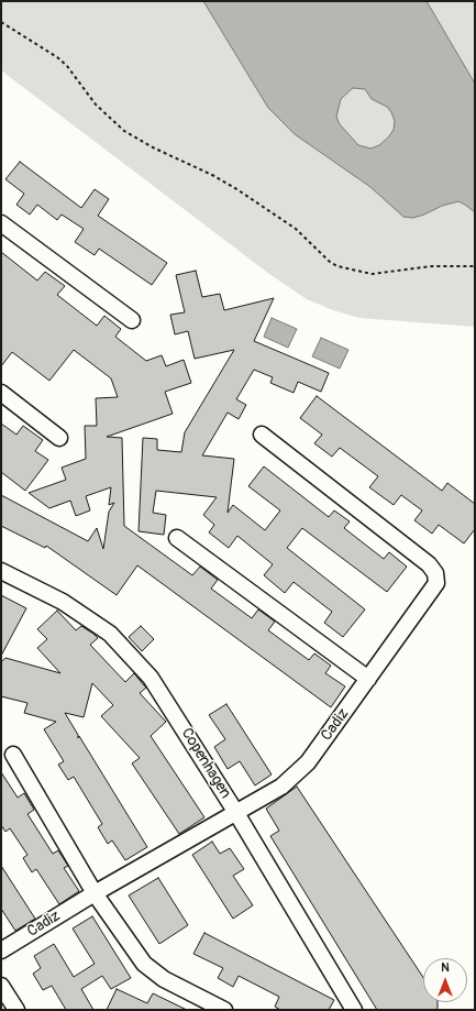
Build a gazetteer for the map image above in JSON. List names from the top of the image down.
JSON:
{
  "streets": {
    "street": ["Cadiz", "Copenhagen"]
  },
  "crossings": [
    ["Cadiz", "Copenhagen"]
  ],
  "north": "top"
}
